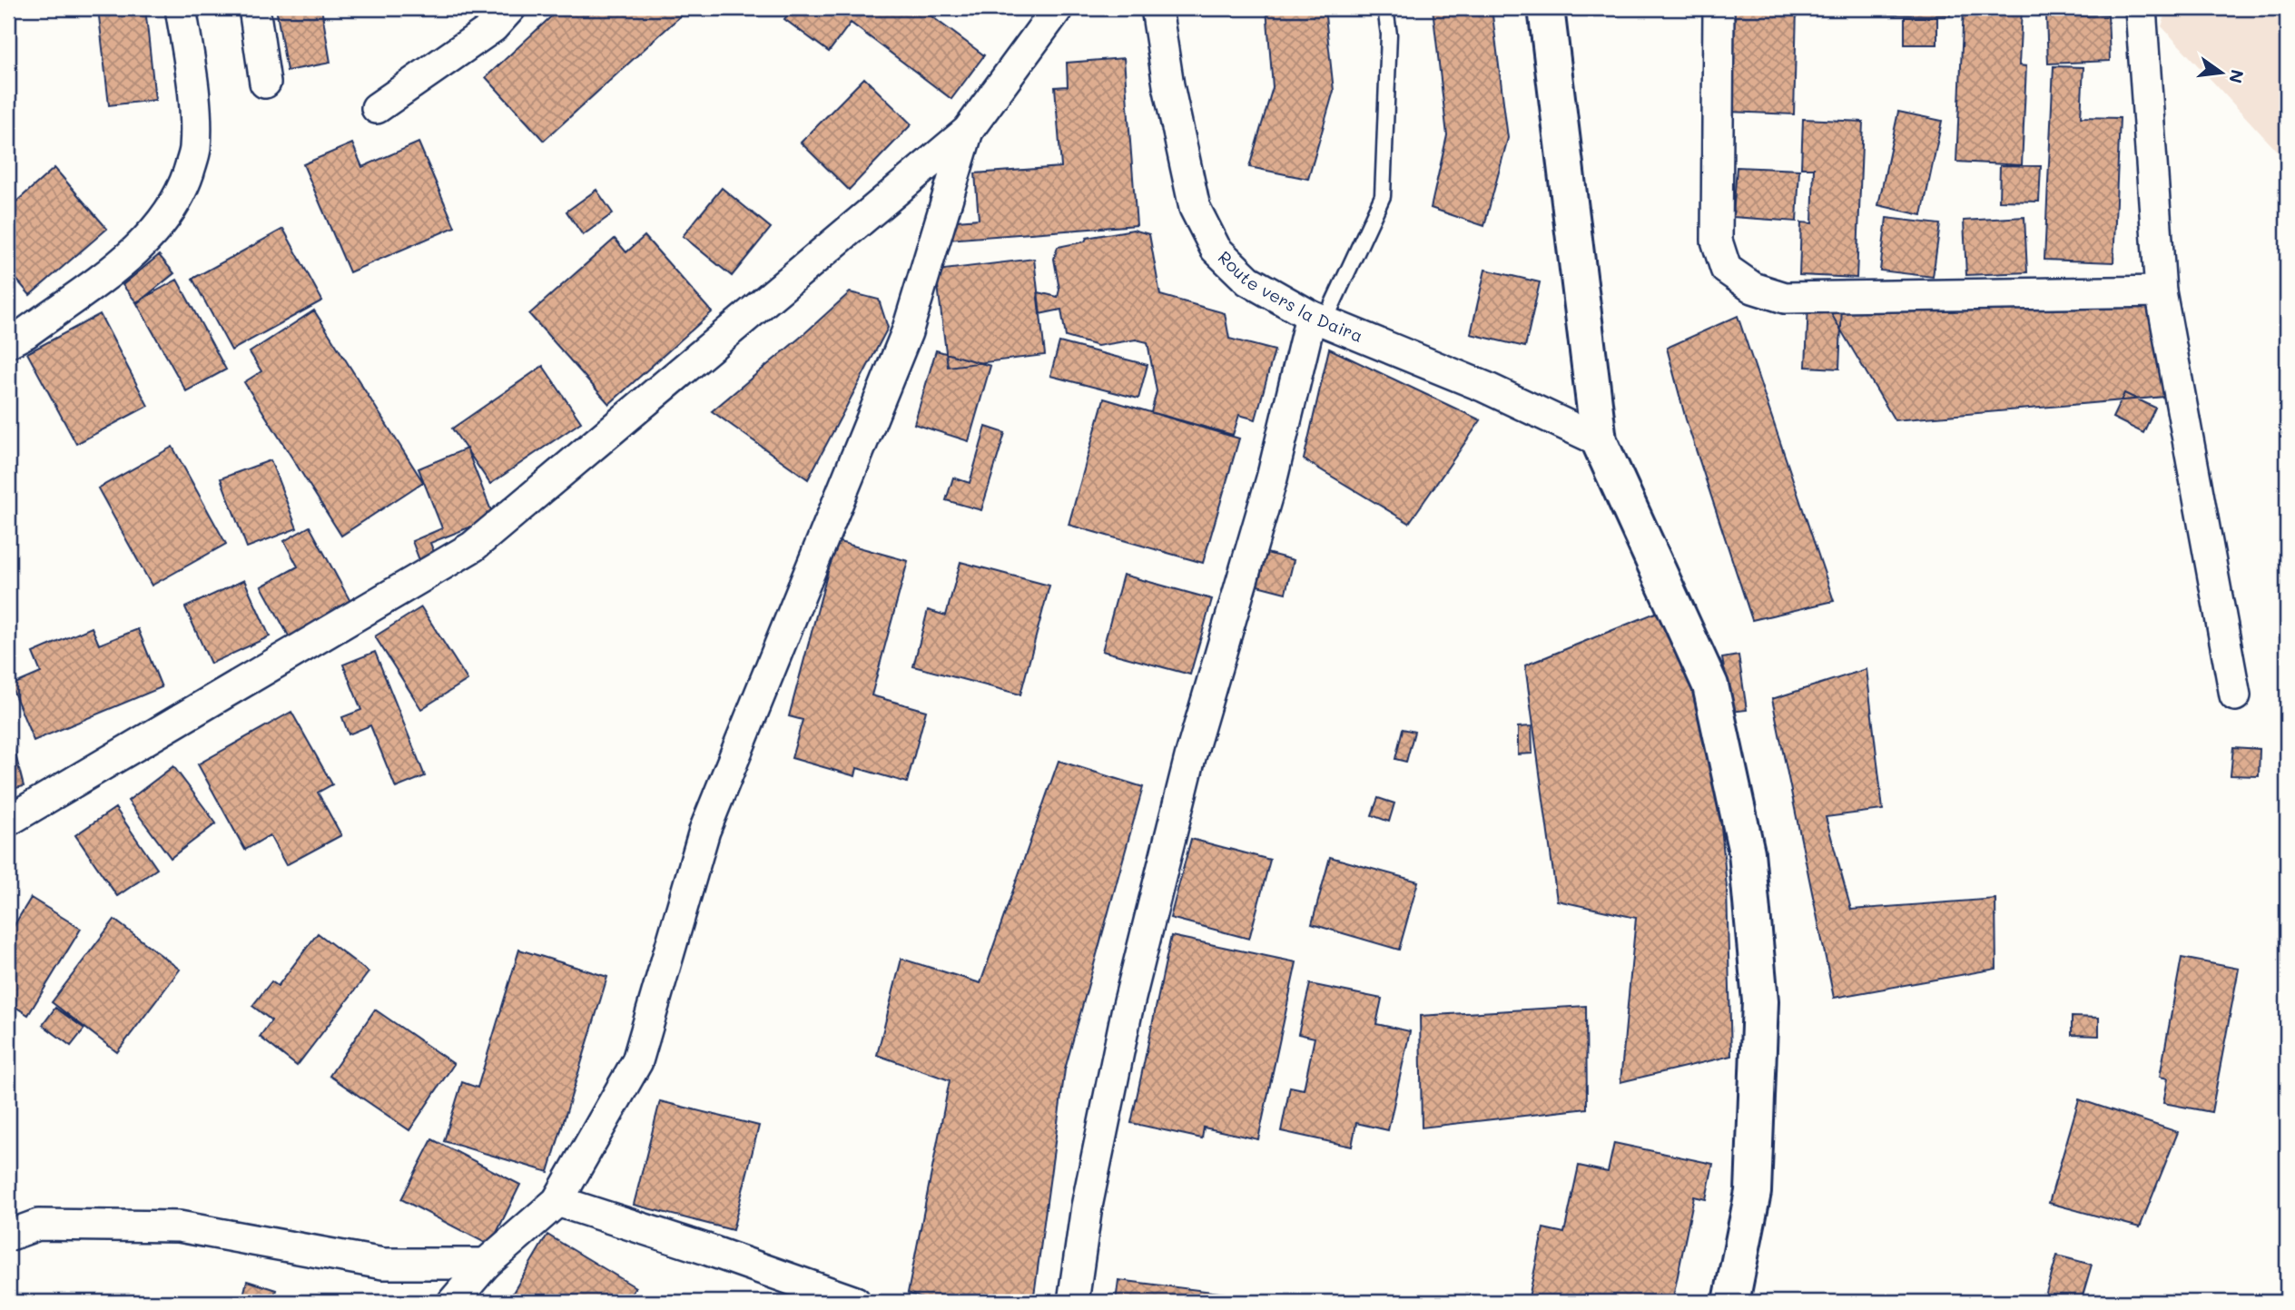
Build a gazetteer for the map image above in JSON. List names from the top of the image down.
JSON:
{
  "streets": {
    "street": ["Route vers la Daira"]
  },
  "north": "right"
}
